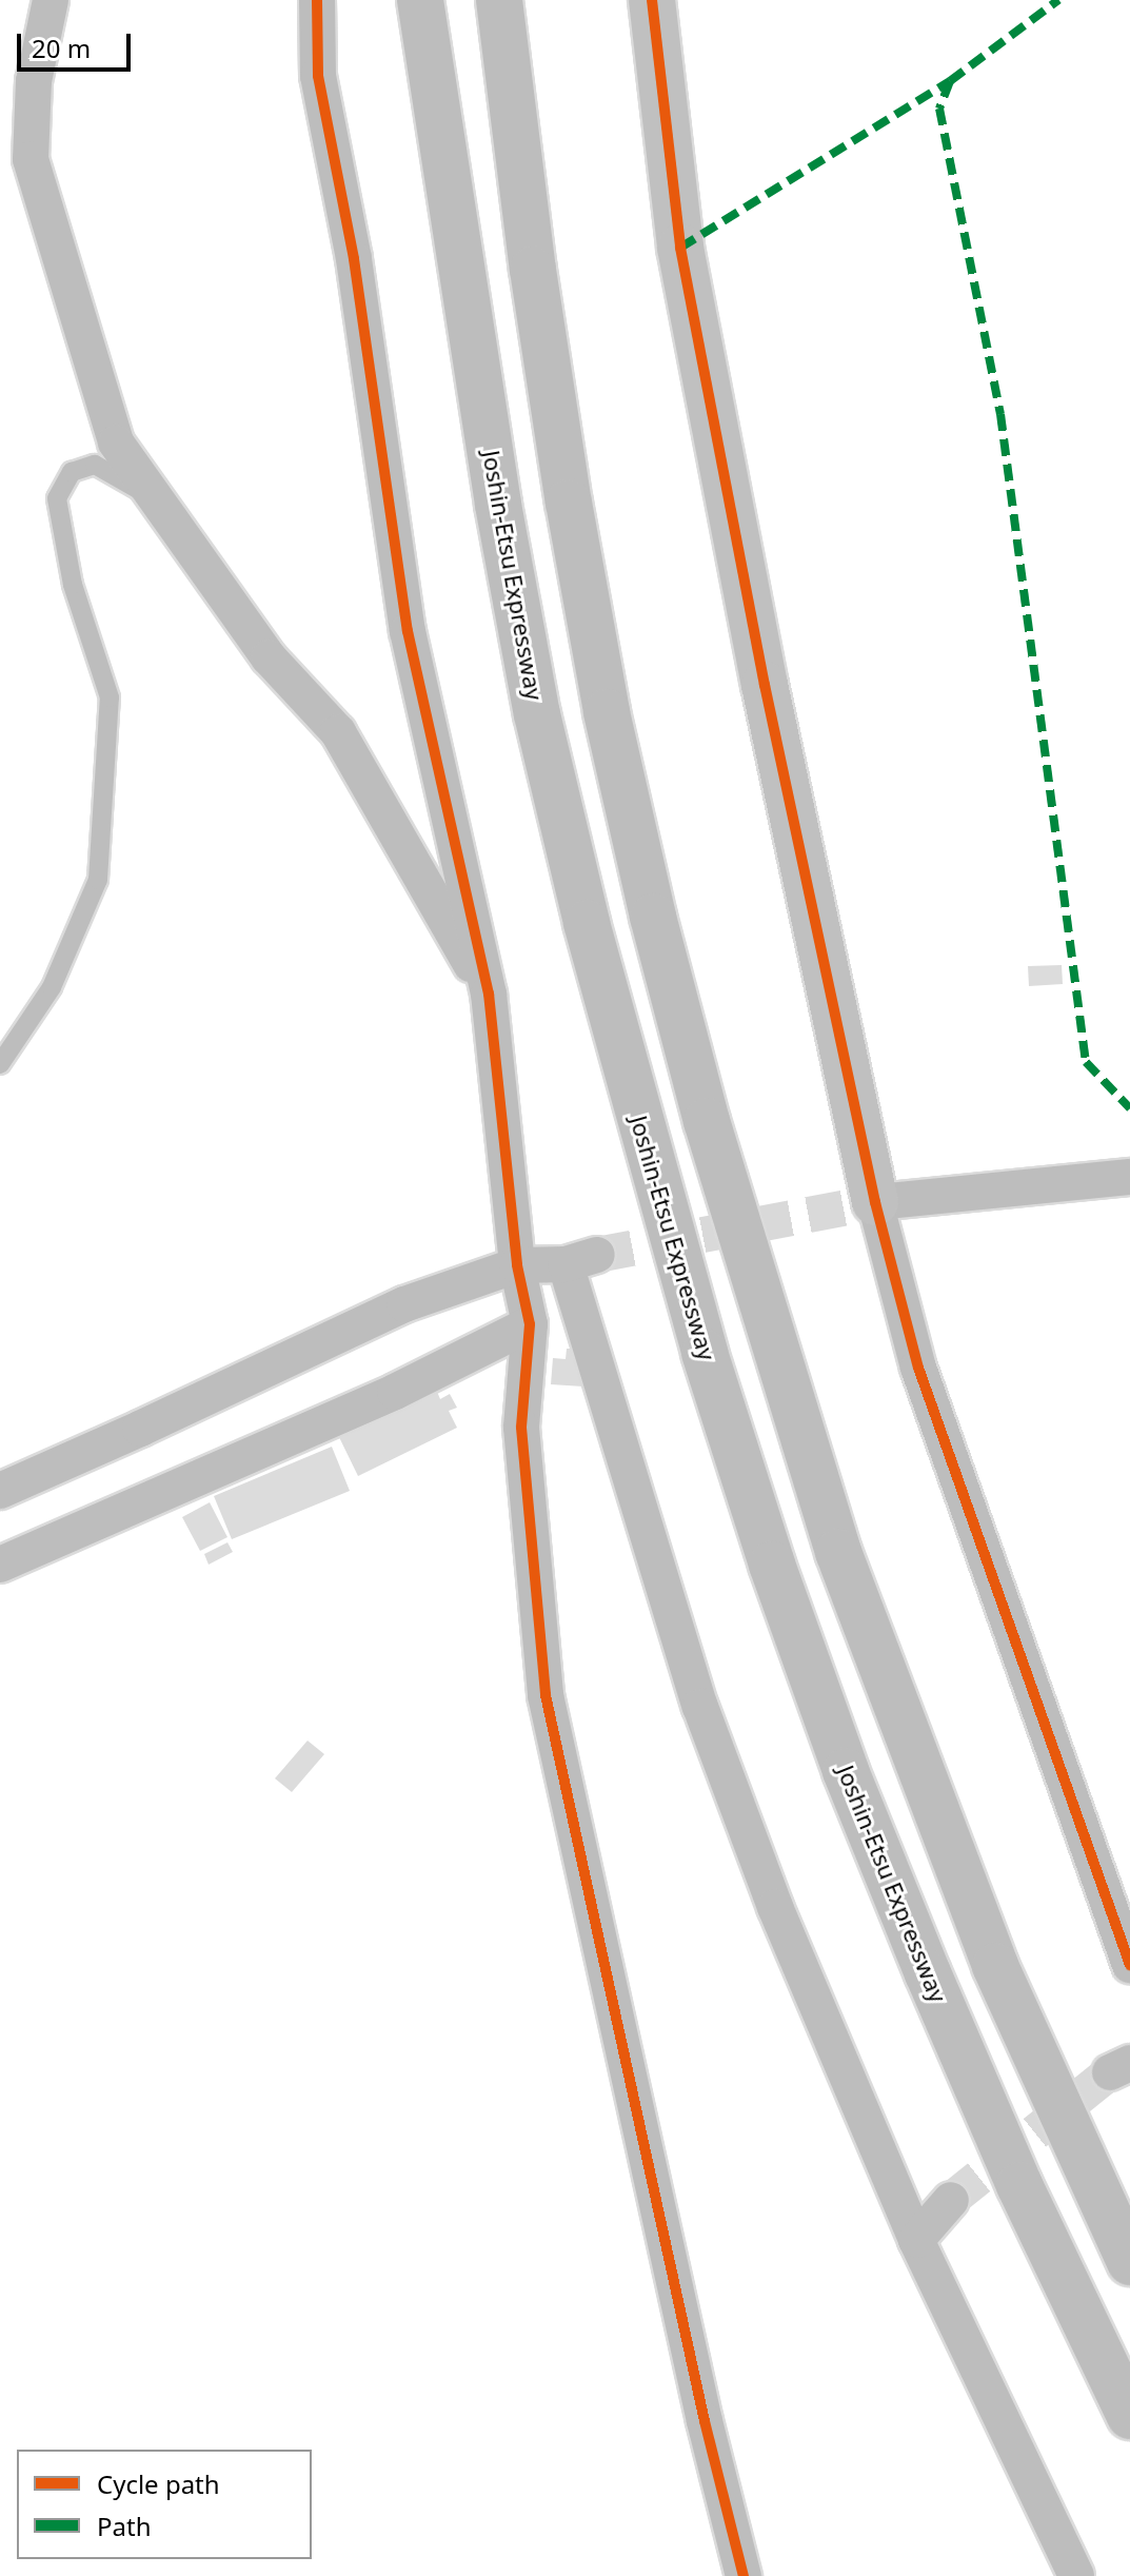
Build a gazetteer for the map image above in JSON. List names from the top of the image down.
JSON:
{
  "streets": {
    "highway": ["Joshin-Etsu Expressway"]
  },
  "legend": ["Cycle path", "Path"],
  "scale_bar": "20 m"
}
